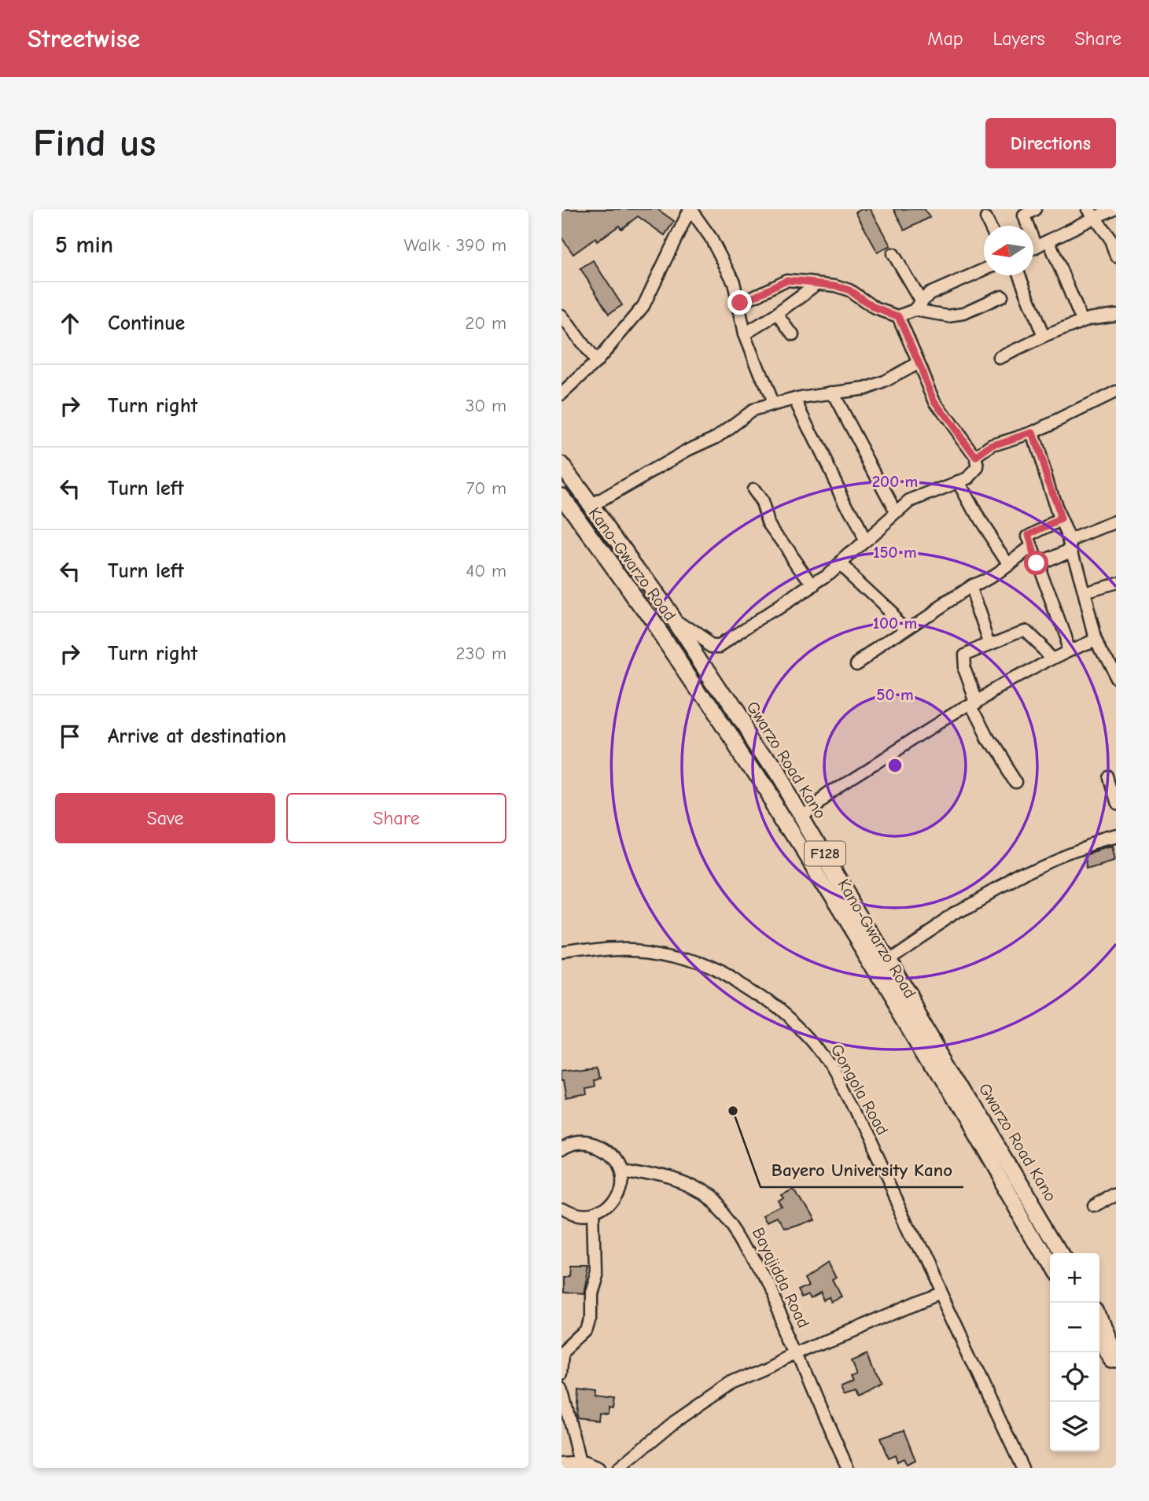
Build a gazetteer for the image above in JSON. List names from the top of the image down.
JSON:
{
  "streets": {
    "main road": ["Kano-Gwarzo Road", "Gwarzo Road Kano", "F128"],
    "street": ["Gongola Road", "Bayajidda Road"]
  },
  "places": ["Bayero University Kano"],
  "north": "left",
  "page": {
    "header": "Streetwise",
    "nav": ["Map", "Layers", "Share"],
    "buttons": [
      "Directions",
      ["Save", "Share"]
    ],
    "title": "Find us",
    "heading": ["5 min", "Walk · 390 m"],
    "list": [
      ["Continue", "20 m"],
      ["Turn right", "30 m"],
      ["Turn left", "70 m"],
      ["Turn left", "40 m"],
      ["Turn right", "230 m"],
      "Arrive at destination"
    ],
    "map_buttons": ["+", "−"]
  },
  "rings": [
    "200 m",
    "150 m",
    "100 m",
    "50 m"
  ]
}
